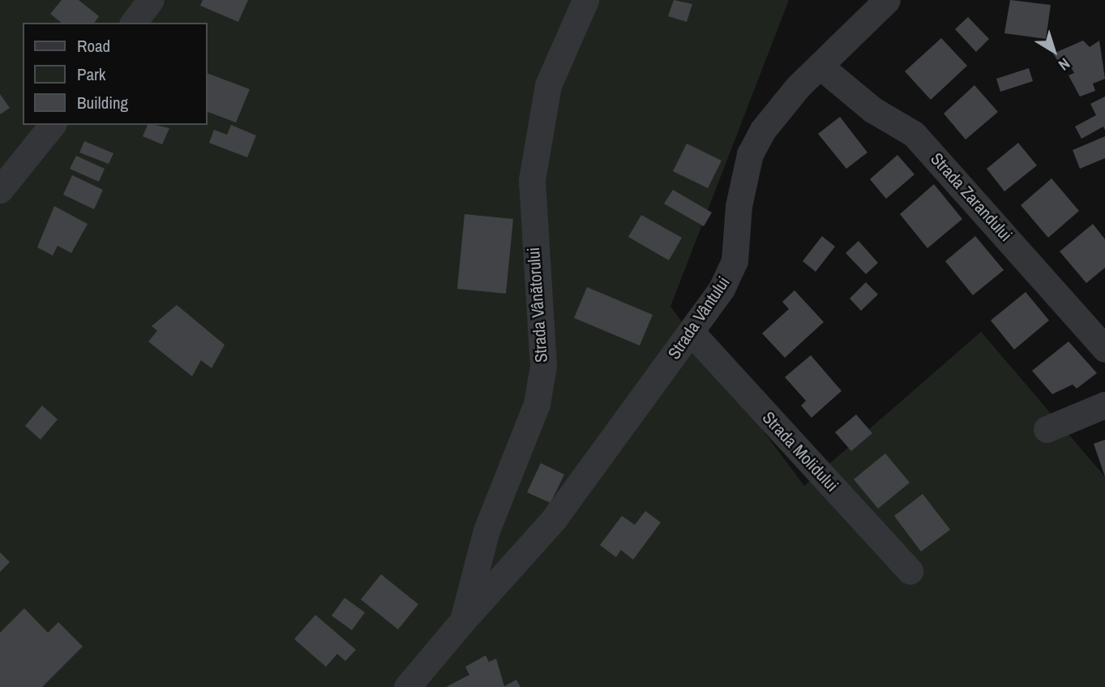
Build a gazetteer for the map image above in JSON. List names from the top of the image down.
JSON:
{
  "streets": {
    "street": [
      "Strada Zarandului",
      "Strada Vânătorului",
      "Strada Vântului",
      "Strada Molidului"
    ]
  },
  "crossings": [
    ["Strada Zarandului", "Strada Vântului"],
    ["Strada Vânătorului", "Strada Vântului"],
    ["Strada Vântului", "Strada Molidului"]
  ],
  "legend": ["Road", "Park", "Building"],
  "north": "bottom right"
}
